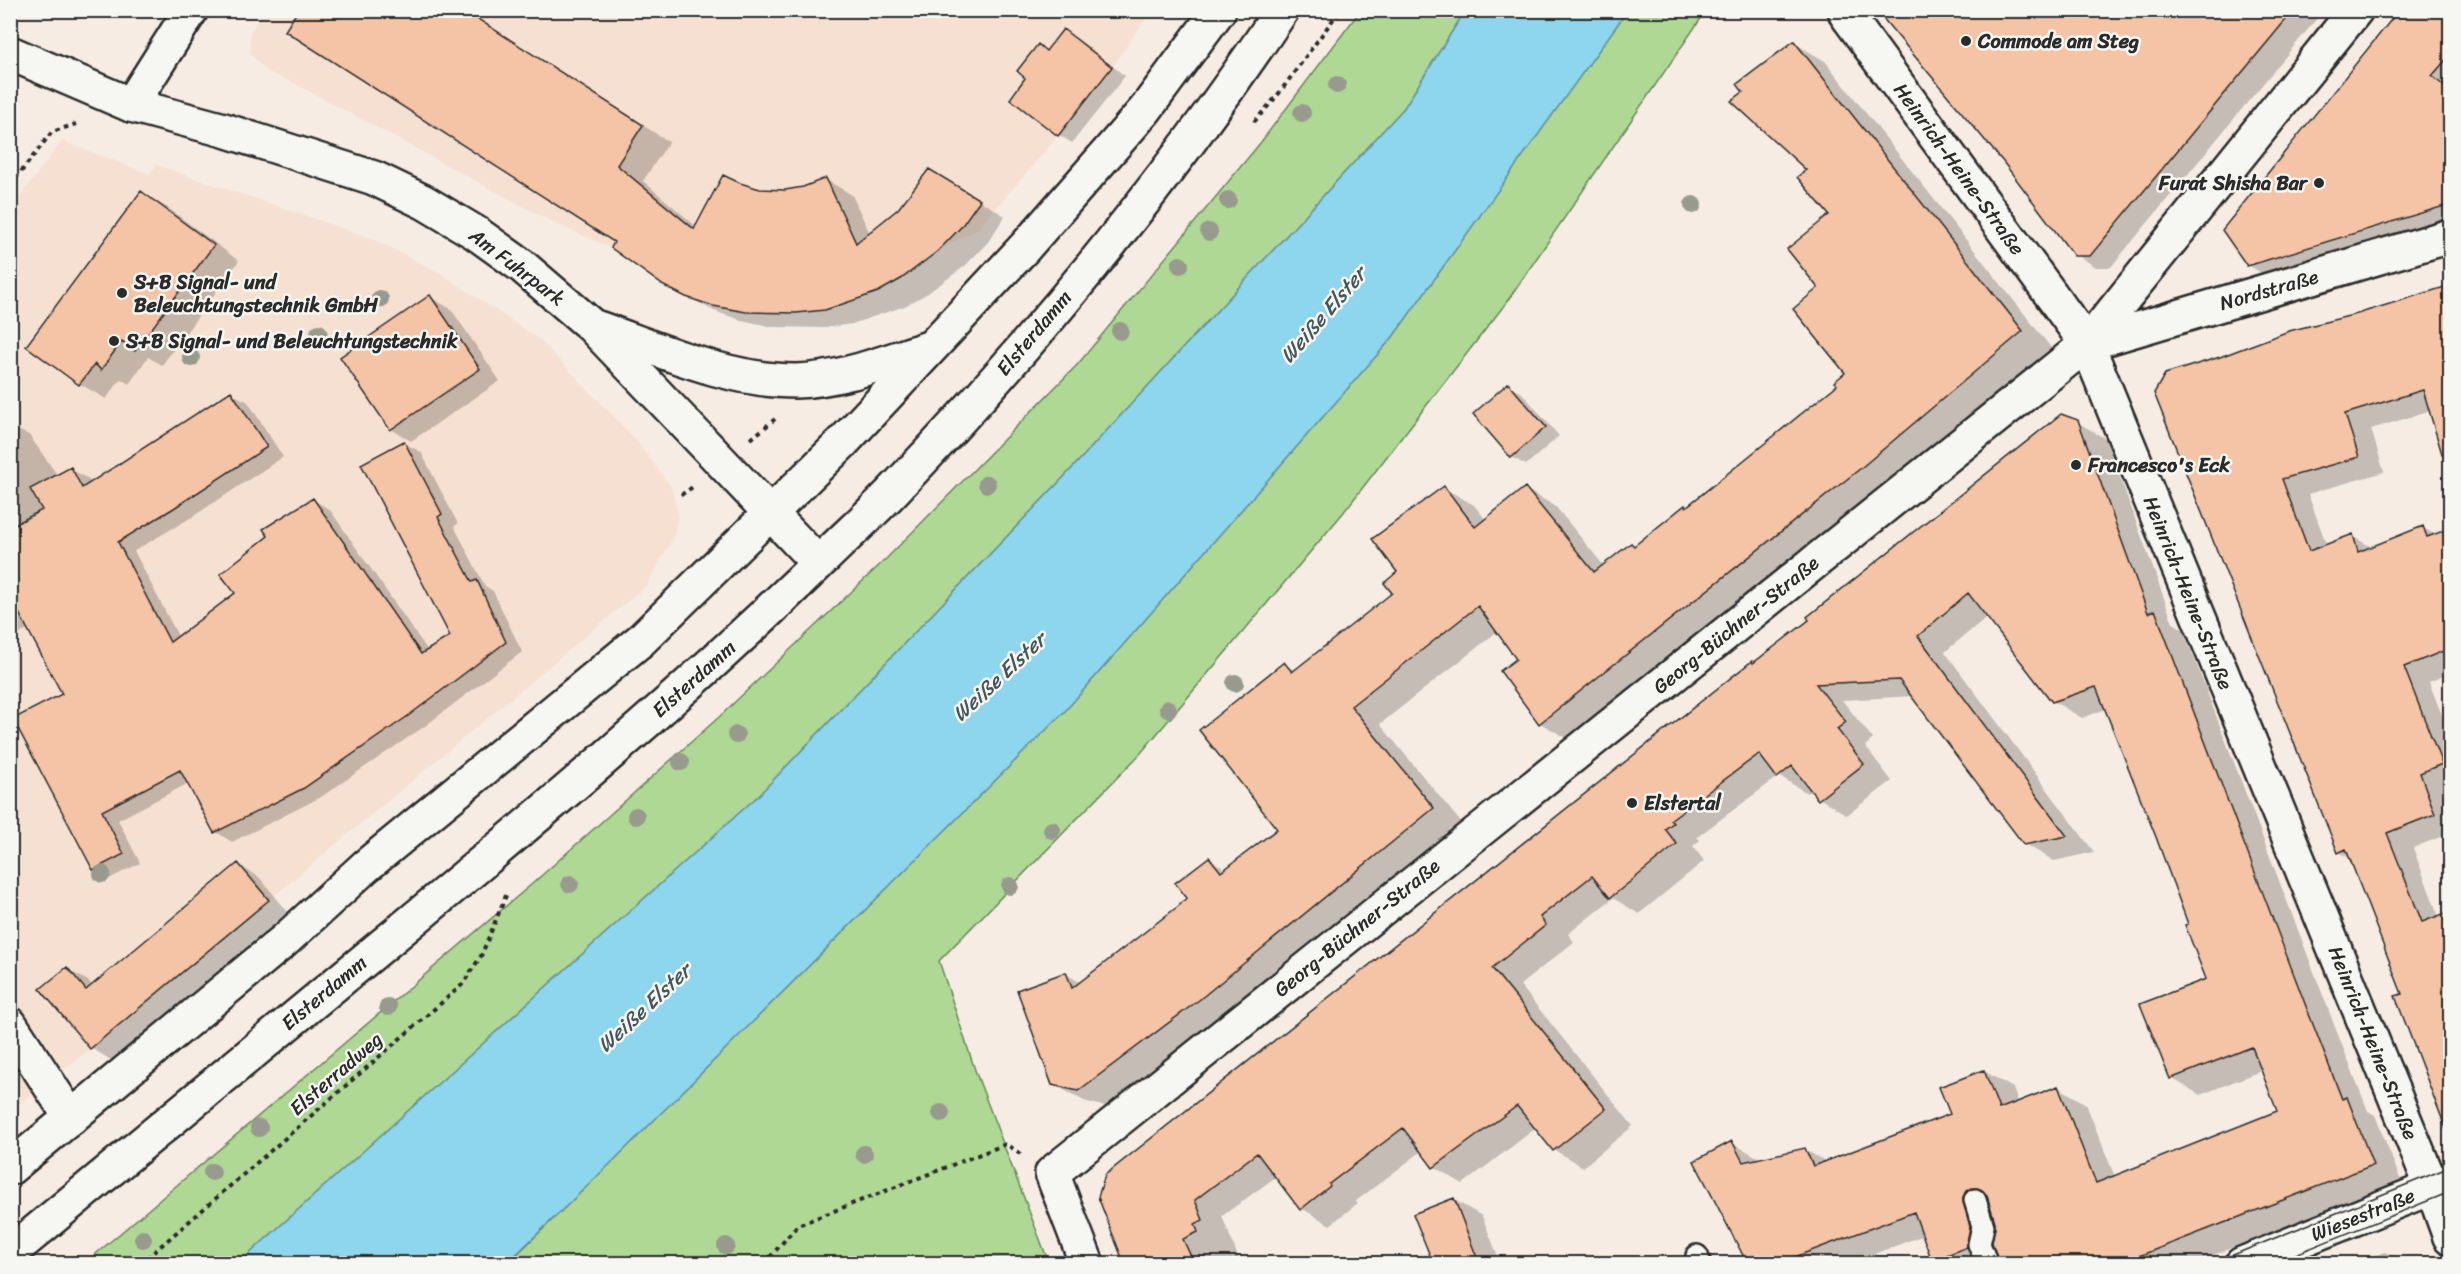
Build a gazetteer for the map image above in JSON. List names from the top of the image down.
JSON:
{
  "streets": {
    "street": [
      "Heinrich-Heine-Straße",
      "Am Fuhrpark",
      "Nordstraße",
      "Elsterdamm",
      "Georg-Büchner-Straße",
      "Wiesestraße"
    ],
    "path": ["Elsterradweg"]
  },
  "crossings": [
    ["Heinrich-Heine-Straße", "Nordstraße"],
    ["Heinrich-Heine-Straße", "Georg-Büchner-Straße"],
    ["Heinrich-Heine-Straße", "Wiesestraße"],
    ["Am Fuhrpark", "Elsterdamm"],
    ["Nordstraße", "Georg-Büchner-Straße"]
  ],
  "water": ["Weiße Elster"],
  "places": [
    "Commode am Steg",
    "Furat Shisha Bar",
    "S+B Signal- und Beleuchtungstechnik GmbH",
    "S+B Signal- und Beleuchtungstechnik",
    "Francesco's Eck",
    "Elstertal"
  ]
}
